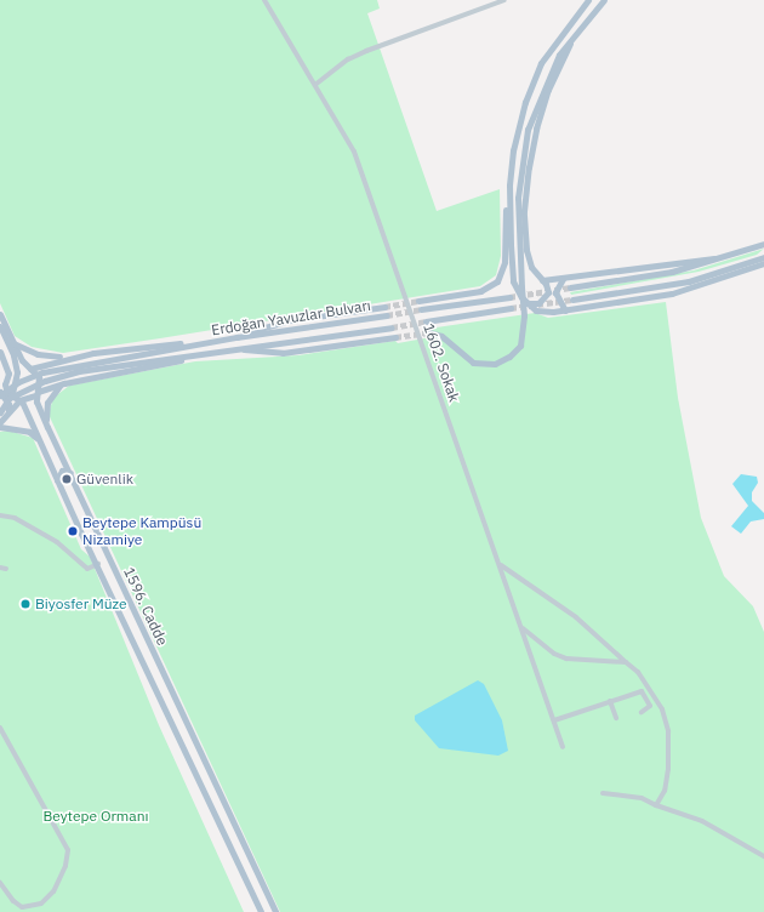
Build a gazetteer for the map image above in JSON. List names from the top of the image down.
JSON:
{
  "streets": {
    "main road": ["Erdoğan Yavuzlar Bulvarı", "1596. Cadde"],
    "street": ["1602. Sokak"]
  },
  "crossings": [
    ["Erdoğan Yavuzlar Bulvarı", "1596. Cadde"]
  ],
  "parks": ["Beytepe Ormanı"],
  "places": ["Güvenlik", "Beytepe Kampüsü Nizamiye", "Biyosfer Müze"]
}
